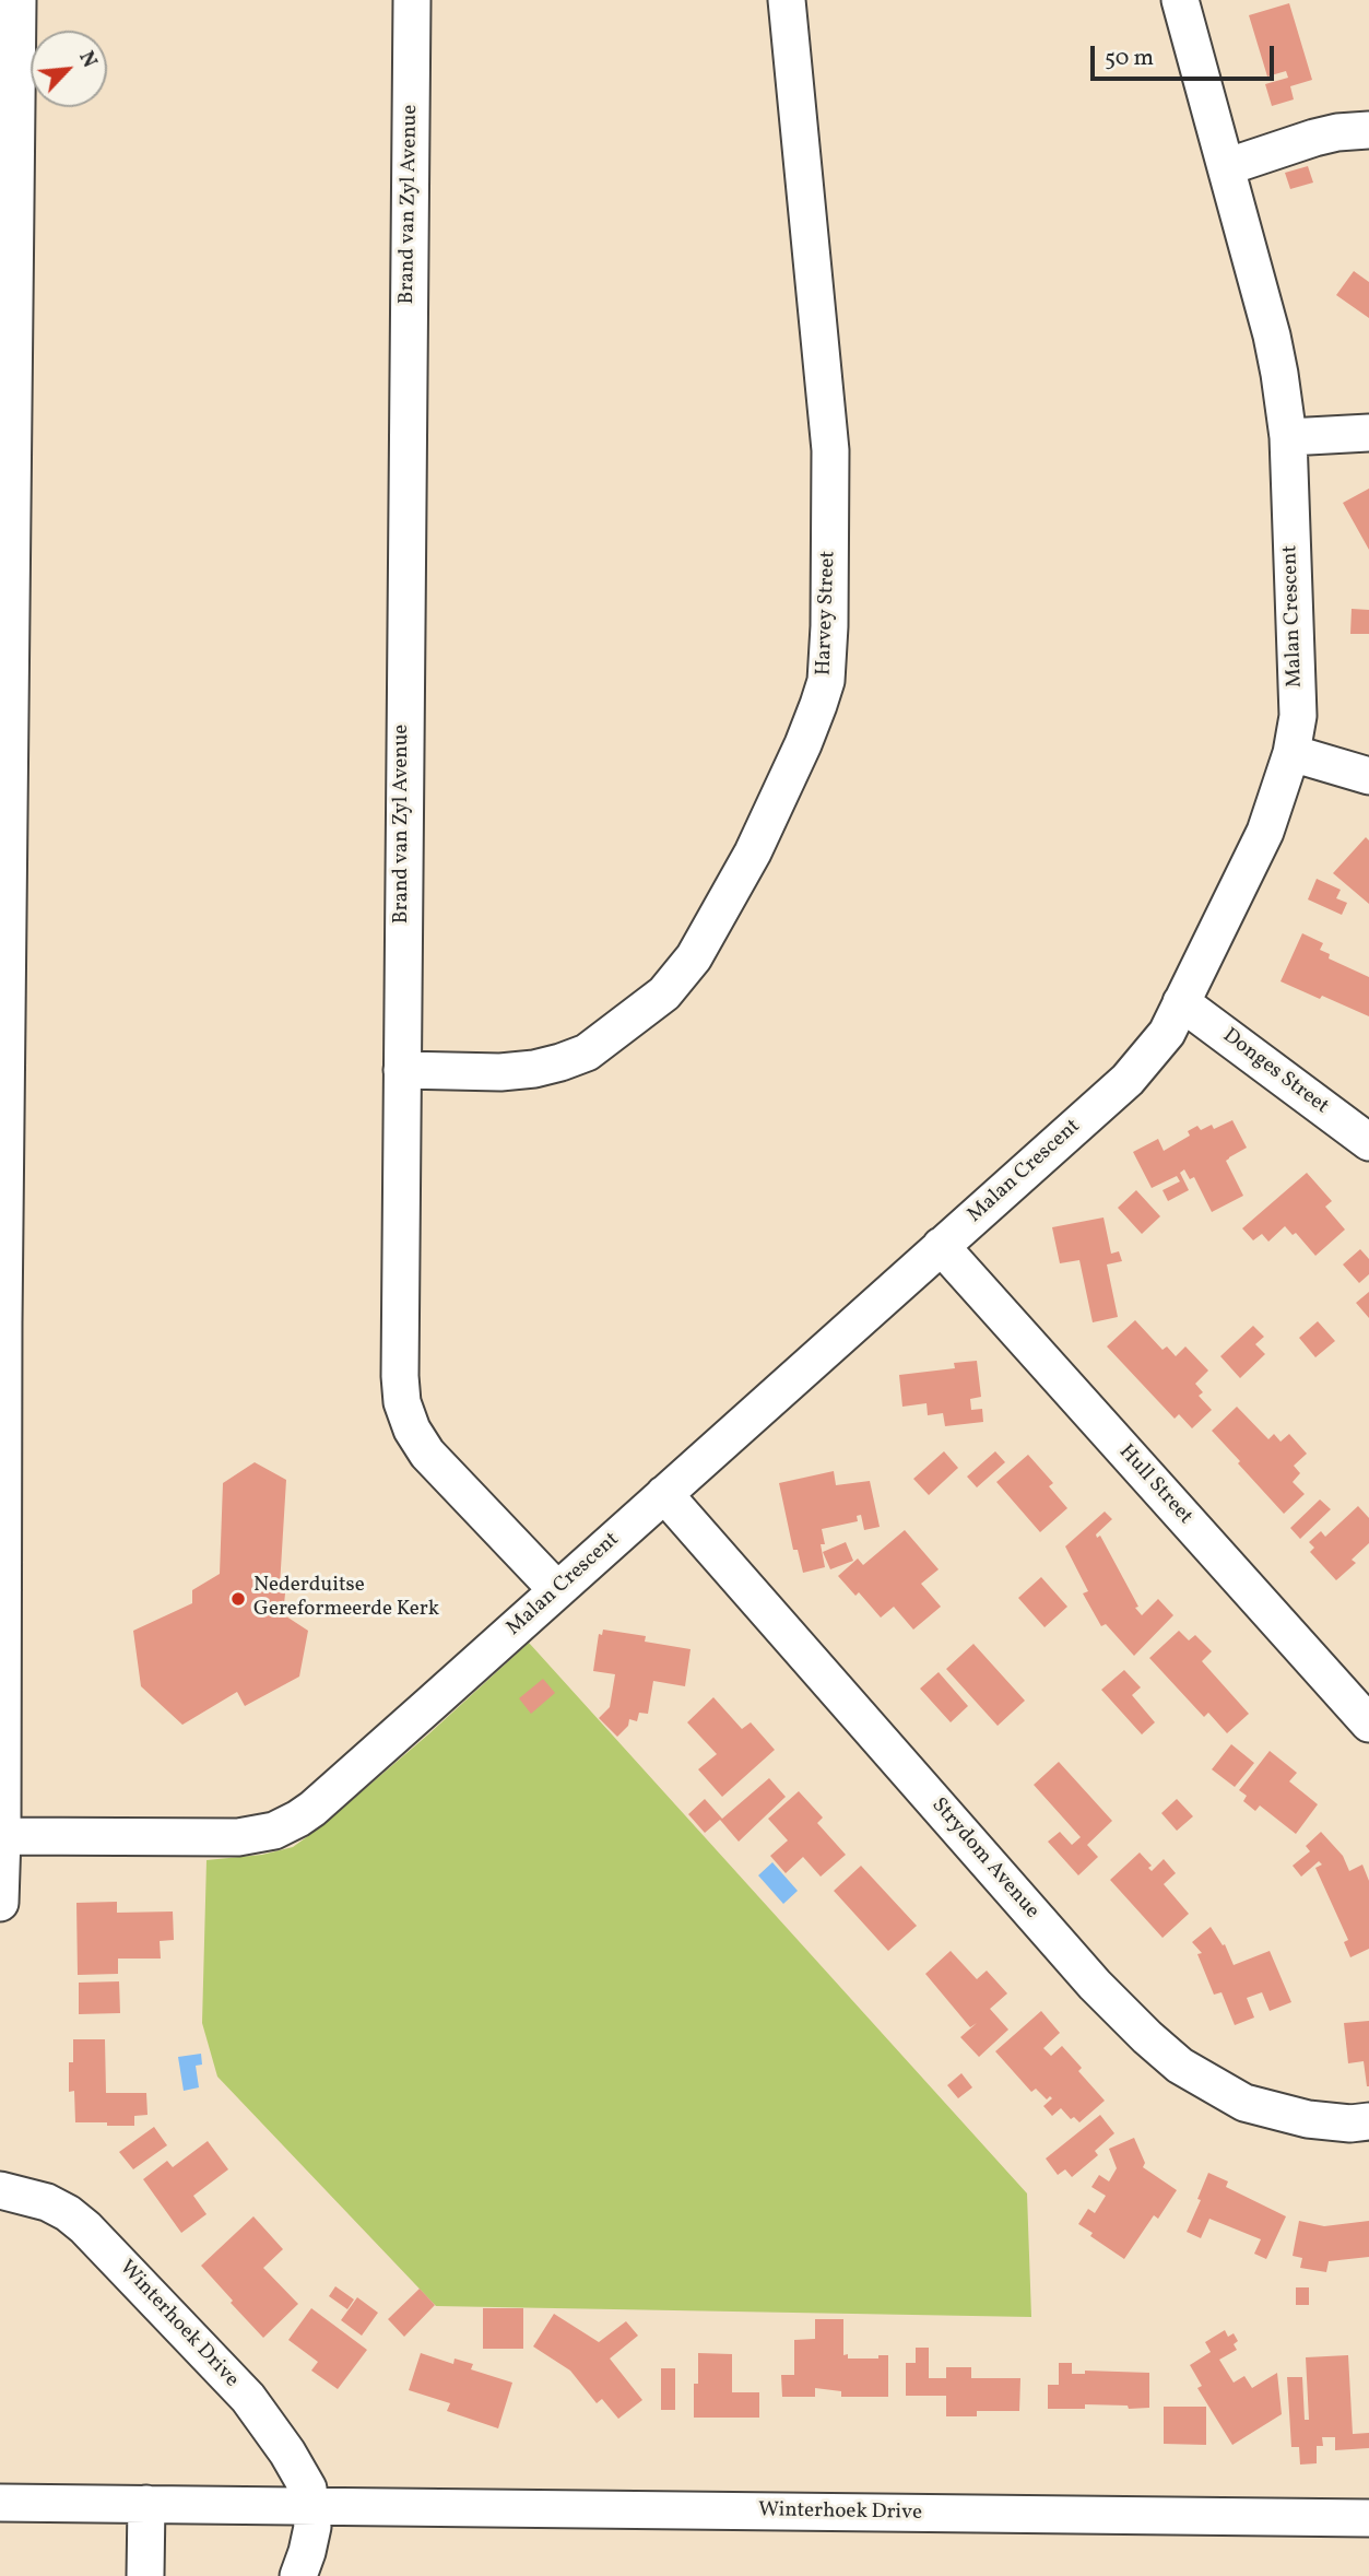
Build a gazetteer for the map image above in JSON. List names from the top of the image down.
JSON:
{
  "streets": {
    "street": [
      "Brand van Zyl Avenue",
      "Harvey Street",
      "Malan Crescent",
      "Donges Street",
      "Hull Street",
      "Strydom Avenue",
      "Winterhoek Drive"
    ]
  },
  "crossings": [
    ["Brand van Zyl Avenue", "Harvey Street"],
    ["Brand van Zyl Avenue", "Malan Crescent"],
    ["Malan Crescent", "Donges Street"],
    ["Malan Crescent", "Hull Street"],
    ["Malan Crescent", "Strydom Avenue"]
  ],
  "places": ["Nederduitse Gereformeerde Kerk"],
  "scale_bar": "50 m",
  "north": "top right"
}
